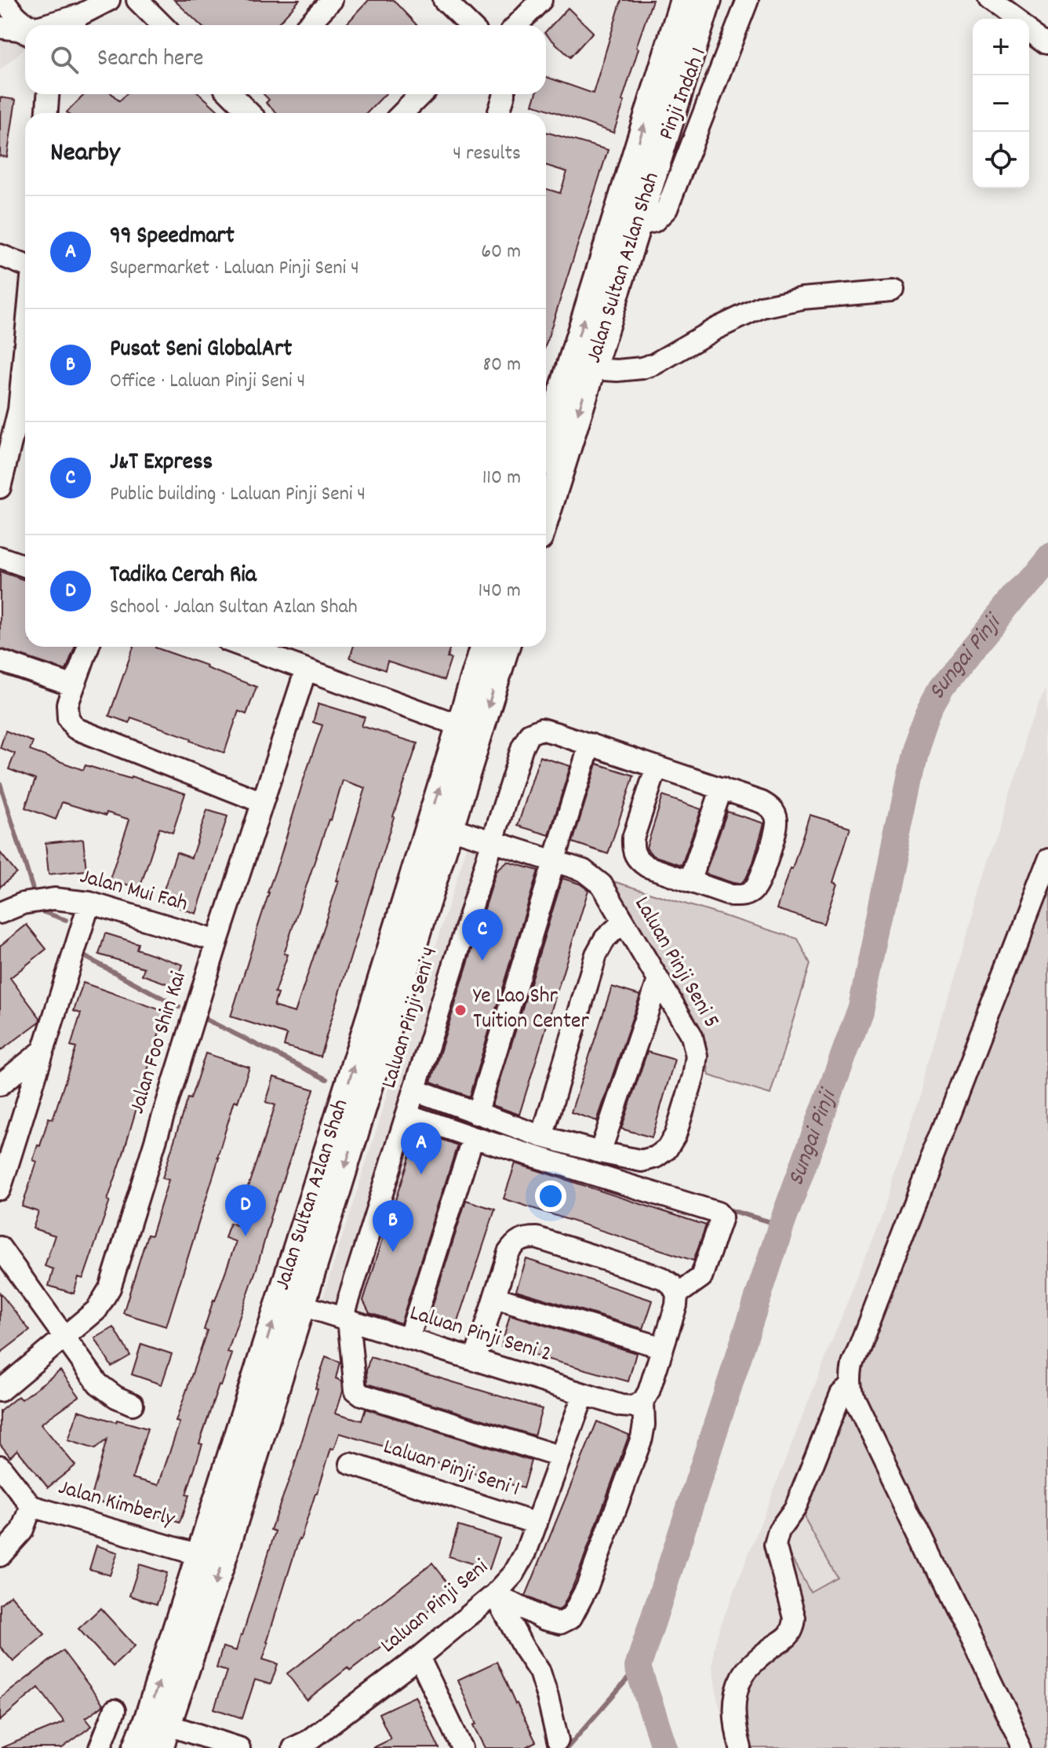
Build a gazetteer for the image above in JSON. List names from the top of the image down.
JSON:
{
  "streets": {
    "main road": ["Jalan Sultan Azlan Shah"],
    "street": [
      "Pinji Indah 1",
      "Jalan Mui Fah",
      "Laluan Pinji Seni 5",
      "Laluan Pinji Seni 4",
      "Jalan Foo Shin Kai",
      "Laluan Pinji Seni 2",
      "Laluan Pinji Seni 1",
      "Jalan Kimberly",
      "Laluan Pinji Seni"
    ]
  },
  "crossings": [
    ["Pinji Indah 1", "Jalan Sultan Azlan Shah"],
    ["Jalan Sultan Azlan Shah", "Laluan Pinji Seni 5"],
    ["Jalan Sultan Azlan Shah", "Laluan Pinji Seni 2"],
    ["Jalan Sultan Azlan Shah", "Jalan Kimberly"],
    ["Jalan Mui Fah", "Jalan Foo Shin Kai"],
    ["Laluan Pinji Seni 5", "Laluan Pinji Seni 4"],
    ["Laluan Pinji Seni 4", "Laluan Pinji Seni 2"],
    ["Laluan Pinji Seni 2", "Laluan Pinji Seni"],
    ["Laluan Pinji Seni 1", "Laluan Pinji Seni"]
  ],
  "water": ["Sungai Pinji"],
  "places": ["Ye Lao Shr Tuition Center"],
  "page": {
    "map_buttons": ["+", "−"],
    "search": "Search here",
    "heading": ["Nearby", "4 results"],
    "list": [
      {
        "mark": "A",
        "name": "99 Speedmart",
        "note": "Supermarket · Laluan Pinji Seni 4",
        "value": "60 m"
      },
      {
        "mark": "B",
        "name": "Pusat Seni GlobalArt",
        "note": "Office · Laluan Pinji Seni 4",
        "value": "80 m"
      },
      {
        "mark": "C",
        "name": "J&T Express",
        "note": "Public building · Laluan Pinji Seni 4",
        "value": "110 m"
      },
      {
        "mark": "D",
        "name": "Tadika Cerah Ria",
        "note": "School · Jalan Sultan Azlan Shah",
        "value": "140 m"
      }
    ],
    "pins": [
      "C",
      "A",
      "D",
      "B"
    ]
  }
}
